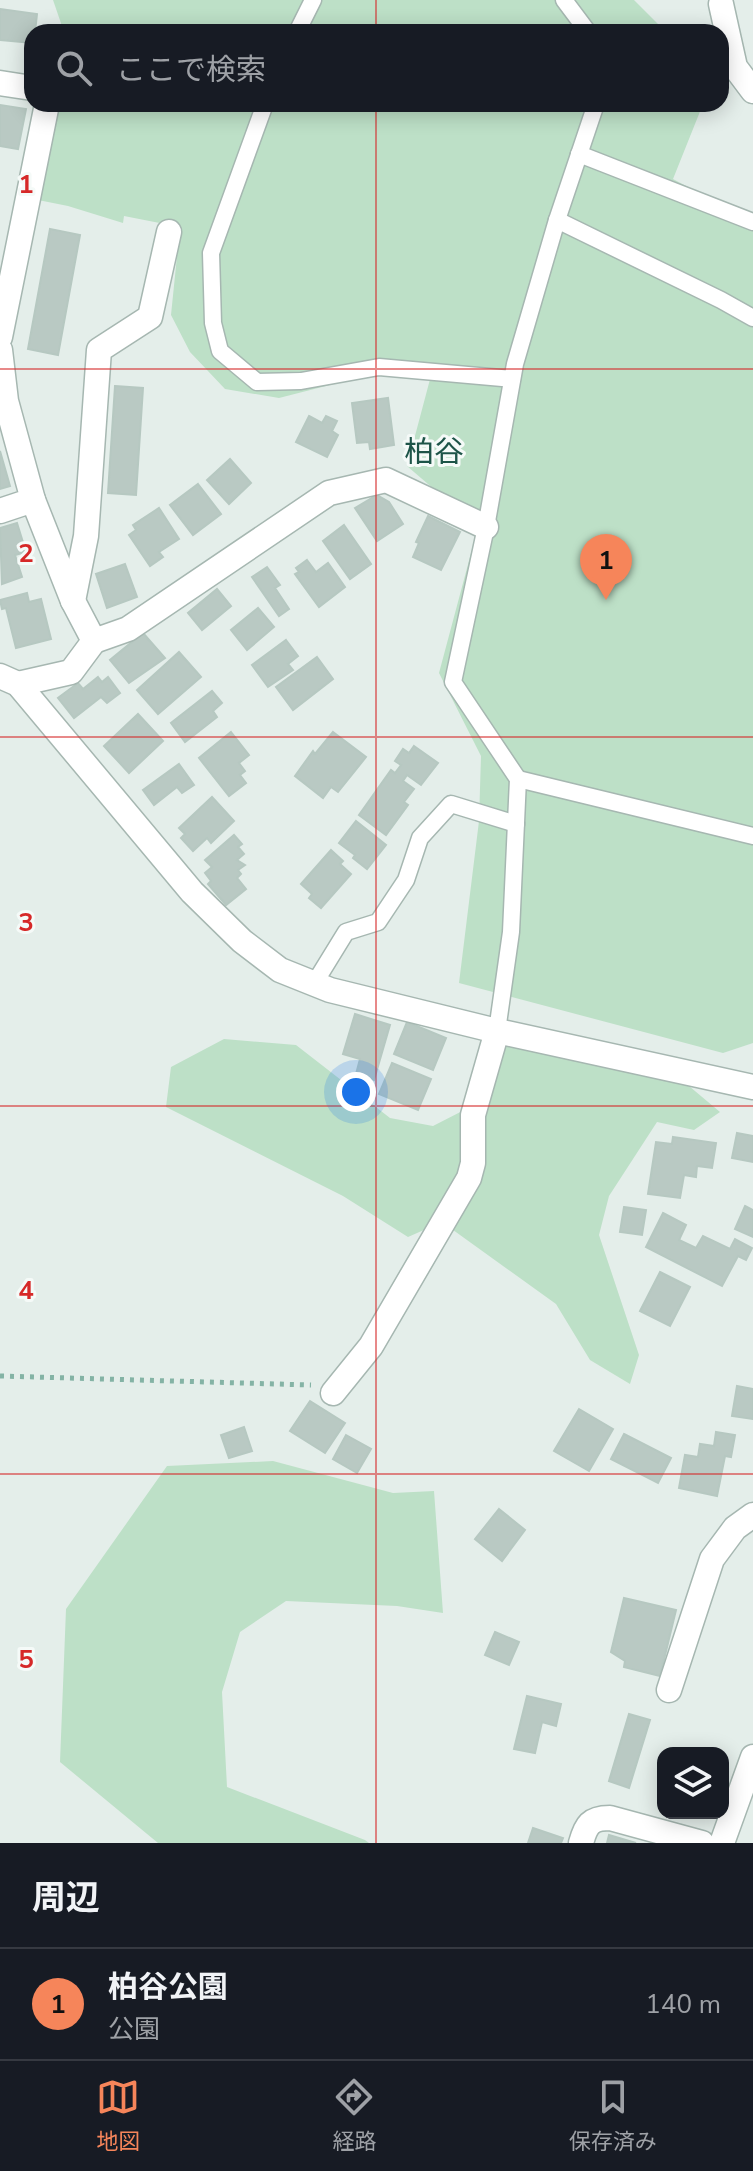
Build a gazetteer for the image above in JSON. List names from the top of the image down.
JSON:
{
  "districts": ["柏谷"],
  "page": {
    "search": "ここで検索",
    "pins": "1",
    "heading": "周辺",
    "list": [
      {
        "mark": "1",
        "name": "柏谷公園",
        "note": "公園",
        "value": "140 m"
      }
    ],
    "nav": ["地図", "経路", "保存済み"]
  },
  "grid": {
    "rows": [
      "1",
      "2",
      "3",
      "4",
      "5"
    ]
  }
}
